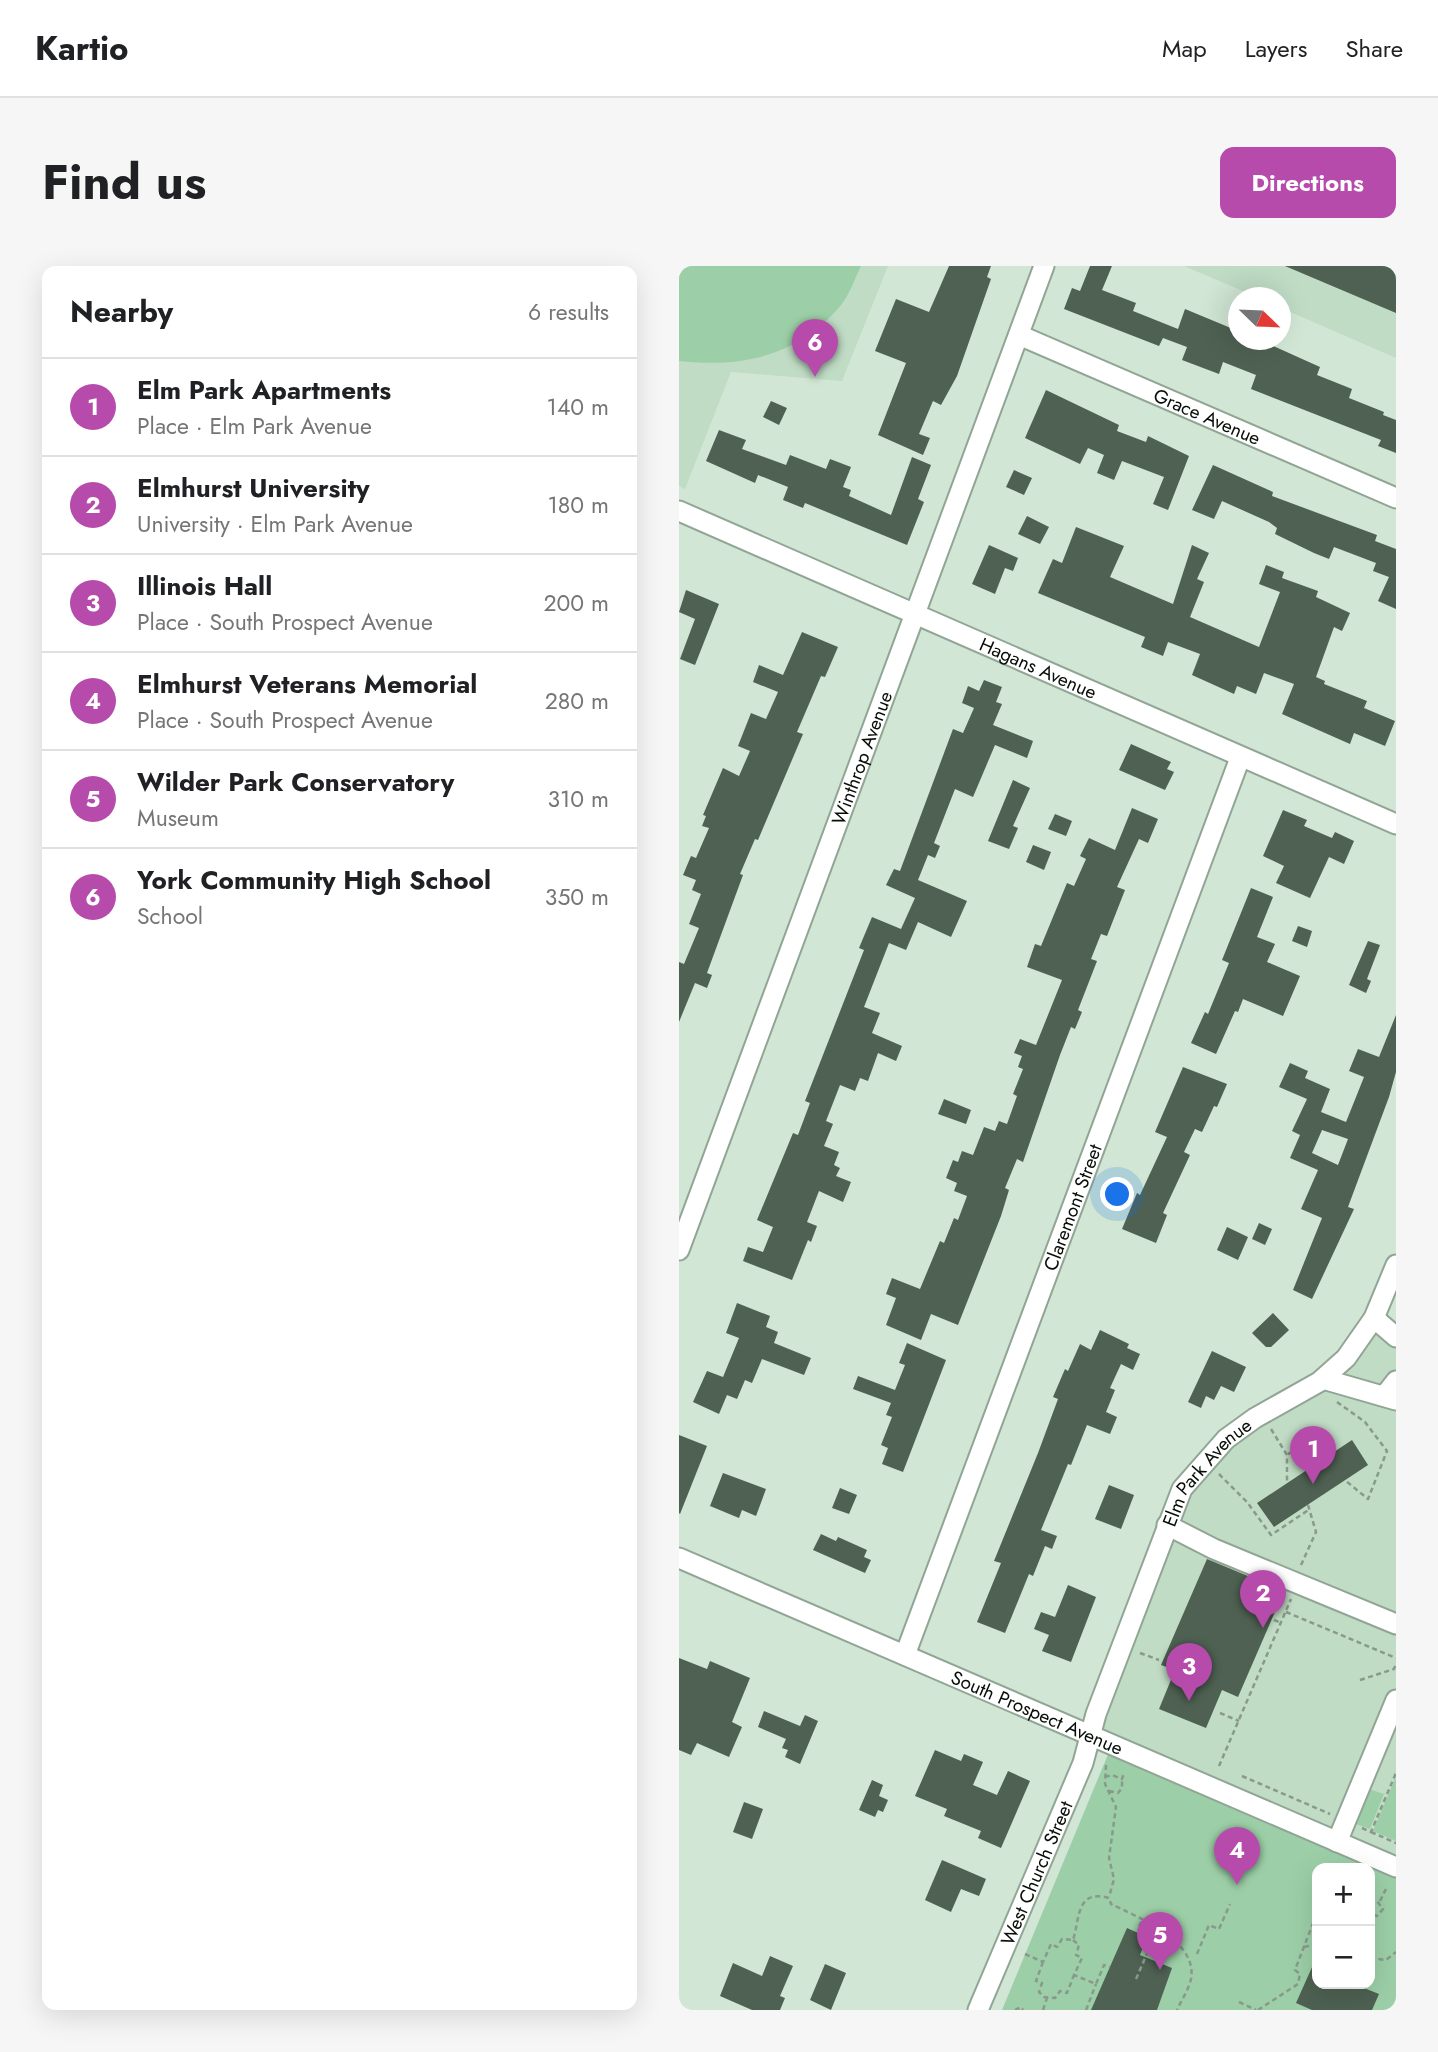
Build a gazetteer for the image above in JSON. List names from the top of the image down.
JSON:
{
  "streets": {
    "street": [
      "Grace Avenue",
      "Hagans Avenue",
      "Winthrop Avenue",
      "Claremont Street",
      "Elm Park Avenue",
      "South Prospect Avenue",
      "West Church Street"
    ]
  },
  "crossings": [
    ["Grace Avenue", "Winthrop Avenue"],
    ["Hagans Avenue", "Winthrop Avenue"],
    ["Hagans Avenue", "Claremont Street"],
    ["Claremont Street", "South Prospect Avenue"],
    ["Elm Park Avenue", "South Prospect Avenue"],
    ["Elm Park Avenue", "West Church Street"],
    ["South Prospect Avenue", "West Church Street"]
  ],
  "north": "bottom right",
  "page": {
    "header": "Kartio",
    "nav": ["Map", "Layers", "Share"],
    "title": "Find us",
    "buttons": "Directions",
    "heading": ["Nearby", "6 results"],
    "pins": [
      "6",
      "1",
      "2",
      "3",
      "4",
      "5"
    ],
    "list": [
      {
        "mark": "1",
        "name": "Elm Park Apartments",
        "note": "Place · Elm Park Avenue",
        "value": "140 m"
      },
      {
        "mark": "2",
        "name": "Elmhurst University",
        "note": "University · Elm Park Avenue",
        "value": "180 m"
      },
      {
        "mark": "3",
        "name": "Illinois Hall",
        "note": "Place · South Prospect Avenue",
        "value": "200 m"
      },
      {
        "mark": "4",
        "name": "Elmhurst Veterans Memorial",
        "note": "Place · South Prospect Avenue",
        "value": "280 m"
      },
      {
        "mark": "5",
        "name": "Wilder Park Conservatory",
        "note": "Museum",
        "value": "310 m"
      },
      {
        "mark": "6",
        "name": "York Community High School",
        "note": "School",
        "value": "350 m"
      }
    ],
    "map_buttons": ["+", "−"]
  }
}
